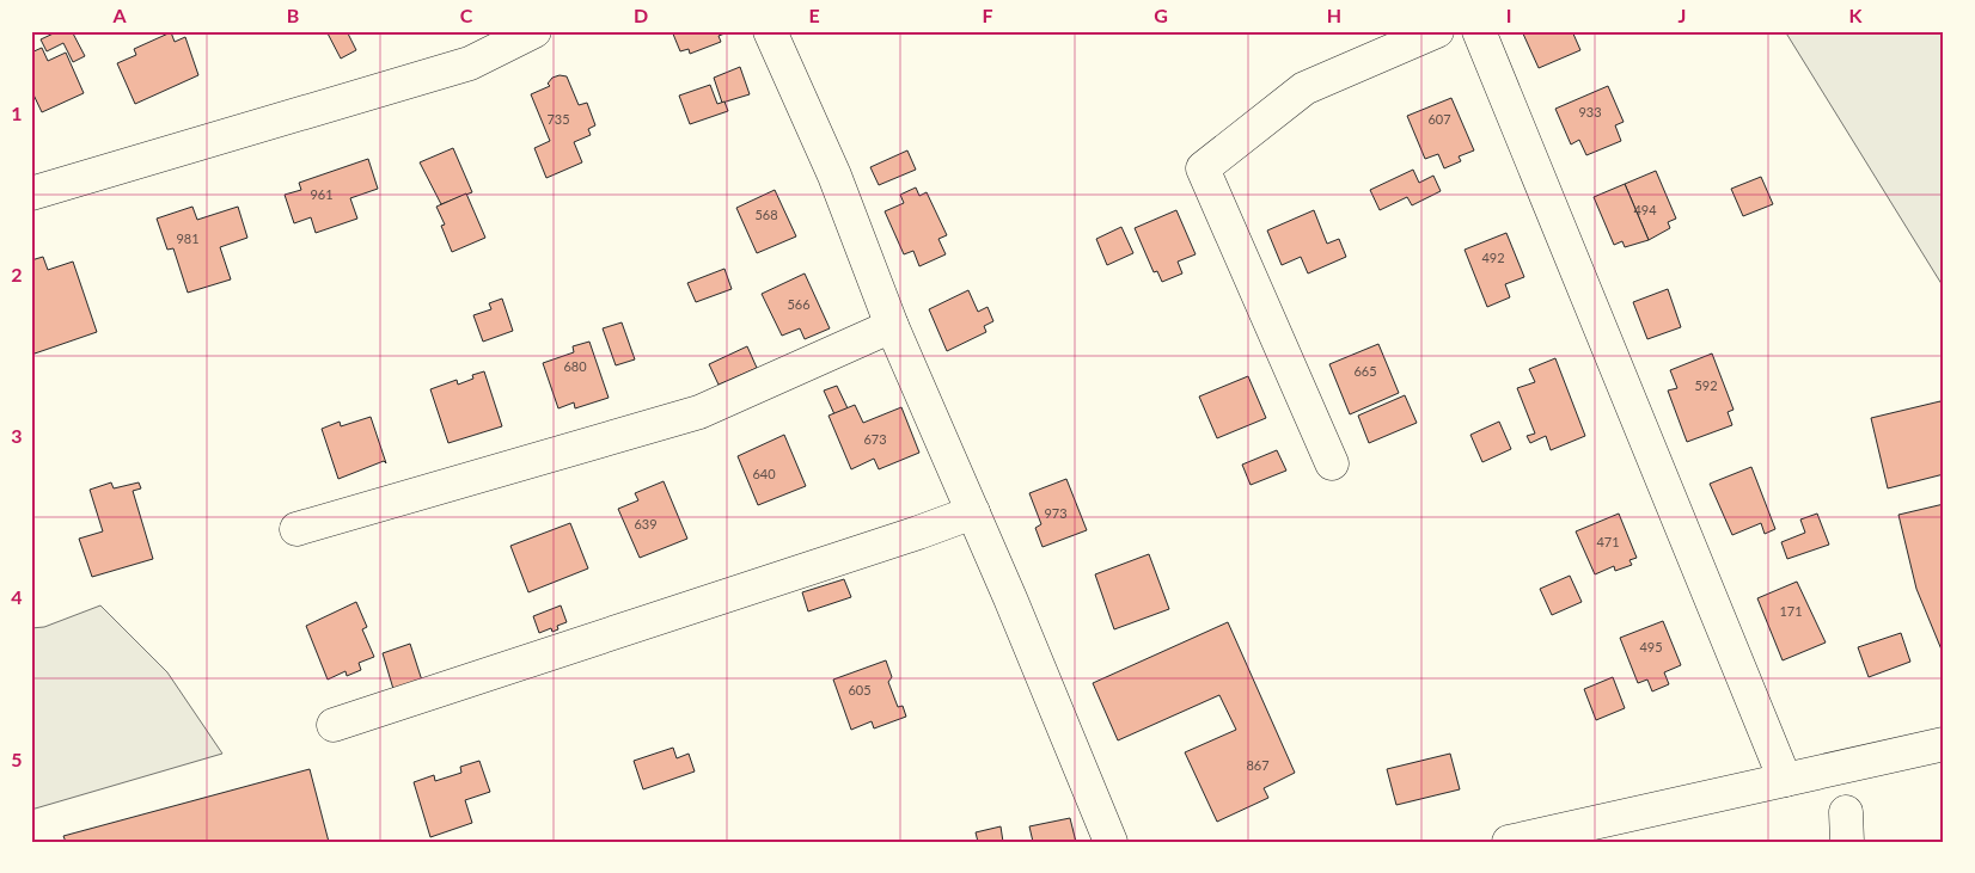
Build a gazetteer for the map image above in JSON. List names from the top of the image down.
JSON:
{
  "house_numbers": [
    "933",
    "735",
    "607",
    "961",
    "494",
    "568",
    "981",
    "492",
    "566",
    "680",
    "665",
    "592",
    "673",
    "640",
    "973",
    "639",
    "471",
    "171",
    "495",
    "605",
    "867"
  ],
  "grid": {
    "columns": [
      "A",
      "B",
      "C",
      "D",
      "E",
      "F",
      "G",
      "H",
      "I",
      "J",
      "K"
    ],
    "rows": [
      "1",
      "2",
      "3",
      "4",
      "5"
    ]
  }
}
